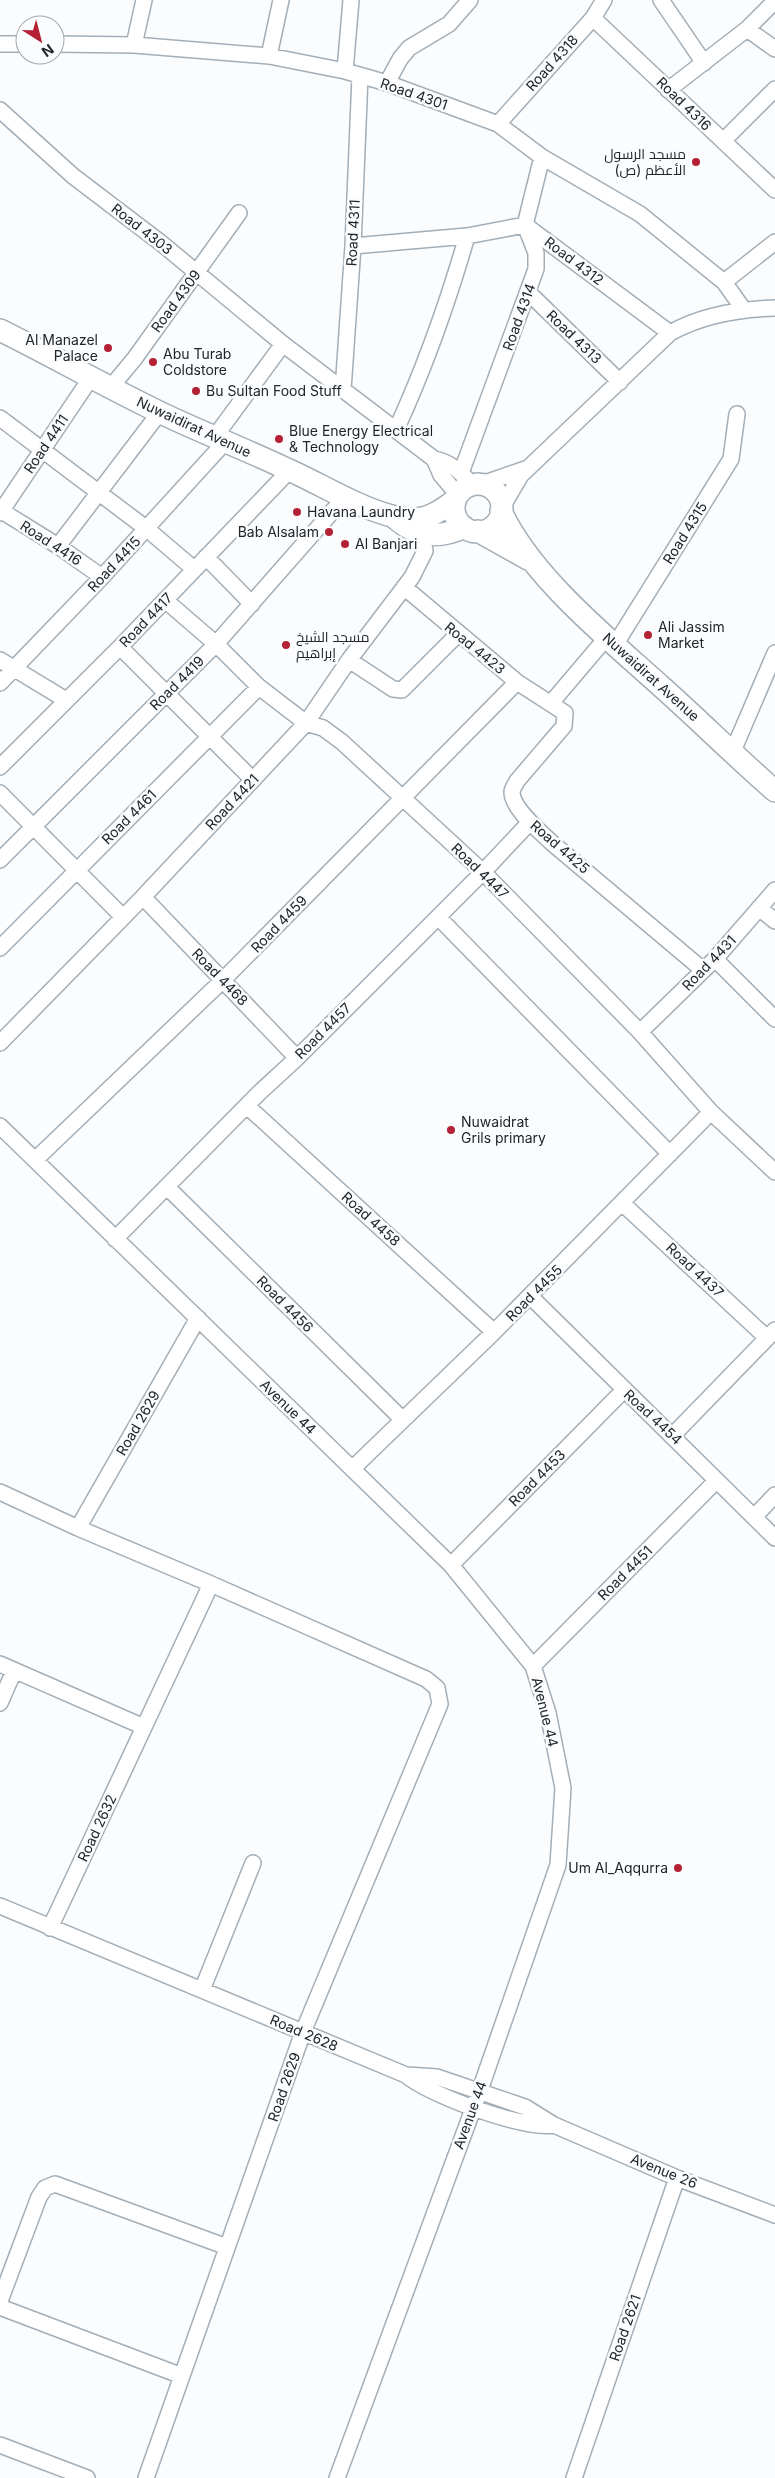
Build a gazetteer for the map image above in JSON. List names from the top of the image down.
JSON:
{
  "streets": {
    "street": [
      "Road 4318",
      "Road 4301",
      "Road 4316",
      "Road 4303",
      "Road 4311",
      "Road 4312",
      "Road 4309",
      "Road 4314",
      "Road 4313",
      "Nuwaidirat Avenue",
      "Road 4411",
      "Road 4315",
      "Road 4416",
      "Road 4415",
      "Road 4417",
      "Road 4423",
      "Road 4419",
      "Road 4421",
      "Road 4461",
      "Road 4425",
      "Road 4447",
      "Road 4459",
      "Road 4431",
      "Road 4468",
      "Road 4457",
      "Road 4458",
      "Road 4437",
      "Road 4455",
      "Road 4456",
      "Avenue 44",
      "Road 4454",
      "Road 2629",
      "Road 4453",
      "Road 4451",
      "Road 2632",
      "Road 2628",
      "Avenue 26",
      "Road 2621"
    ]
  },
  "crossings": [
    ["Road 4318", "Road 4301"],
    ["Road 4318", "Road 4316"],
    ["Road 4301", "Road 4311"],
    ["Road 4303", "Road 4311"],
    ["Road 4303", "Road 4309"],
    ["Road 4303", "Road 4314"],
    ["Road 4303", "Nuwaidirat Avenue"],
    ["Road 4312", "Road 4314"],
    ["Road 4309", "Nuwaidirat Avenue"],
    ["Road 4314", "Road 4313"],
    ["Road 4314", "Nuwaidirat Avenue"],
    ["Nuwaidirat Avenue", "Road 4411"],
    ["Nuwaidirat Avenue", "Road 4315"],
    ["Nuwaidirat Avenue", "Road 4415"],
    ["Nuwaidirat Avenue", "Road 4417"],
    ["Nuwaidirat Avenue", "Road 4419"],
    ["Nuwaidirat Avenue", "Road 4421"],
    ["Road 4411", "Road 4416"],
    ["Road 4315", "Road 4423"],
    ["Road 4315", "Road 4425"],
    ["Road 4416", "Road 4415"],
    ["Road 4417", "Road 4447"],
    ["Road 4423", "Road 4421"],
    ["Road 4423", "Road 4425"],
    ["Road 4423", "Road 4459"],
    ["Road 4419", "Road 4447"],
    ["Road 4421", "Road 4447"],
    ["Road 4421", "Road 4468"],
    ["Road 4461", "Road 4447"],
    ["Road 4425", "Road 4431"],
    ["Road 4425", "Road 4457"],
    ["Road 4447", "Road 4459"],
    ["Road 4447", "Road 4431"],
    ["Road 4447", "Road 4457"],
    ["Road 4447", "Road 4455"],
    ["Road 4459", "Road 4468"],
    ["Road 4459", "Avenue 44"],
    ["Road 4468", "Road 4457"],
    ["Road 4457", "Road 4458"],
    ["Road 4457", "Road 4456"],
    ["Road 4457", "Avenue 44"],
    ["Road 4458", "Road 4455"],
    ["Road 4437", "Road 4455"],
    ["Road 4455", "Road 4456"],
    ["Road 4455", "Avenue 44"],
    ["Road 4455", "Road 4454"],
    ["Avenue 44", "Road 2629"],
    ["Avenue 44", "Road 4453"],
    ["Avenue 44", "Road 4451"],
    ["Avenue 44", "Road 2628"],
    ["Avenue 44", "Avenue 26"],
    ["Road 4454", "Road 4453"],
    ["Road 4454", "Road 4451"],
    ["Road 2629", "Road 2632"],
    ["Road 2629", "Road 2628"],
    ["Road 2632", "Road 2628"],
    ["Road 2628", "Avenue 26"],
    ["Avenue 26", "Road 2621"]
  ],
  "places": [
    "مسجد الرسول الأعظم (ص)",
    "Al Manazel Palace",
    "Abu Turab Coldstore",
    "Bu Sultan Food Stuff",
    "Blue Energy Electrical & Technology",
    "Havana Laundry",
    "Bab Alsalam",
    "Al Banjari",
    "Ali Jassim Market",
    "مسجد الشيخ إبراهيم",
    "Nuwaidrat Grils primary",
    "Um Al_Aqqurra"
  ],
  "north": "bottom right"
}
